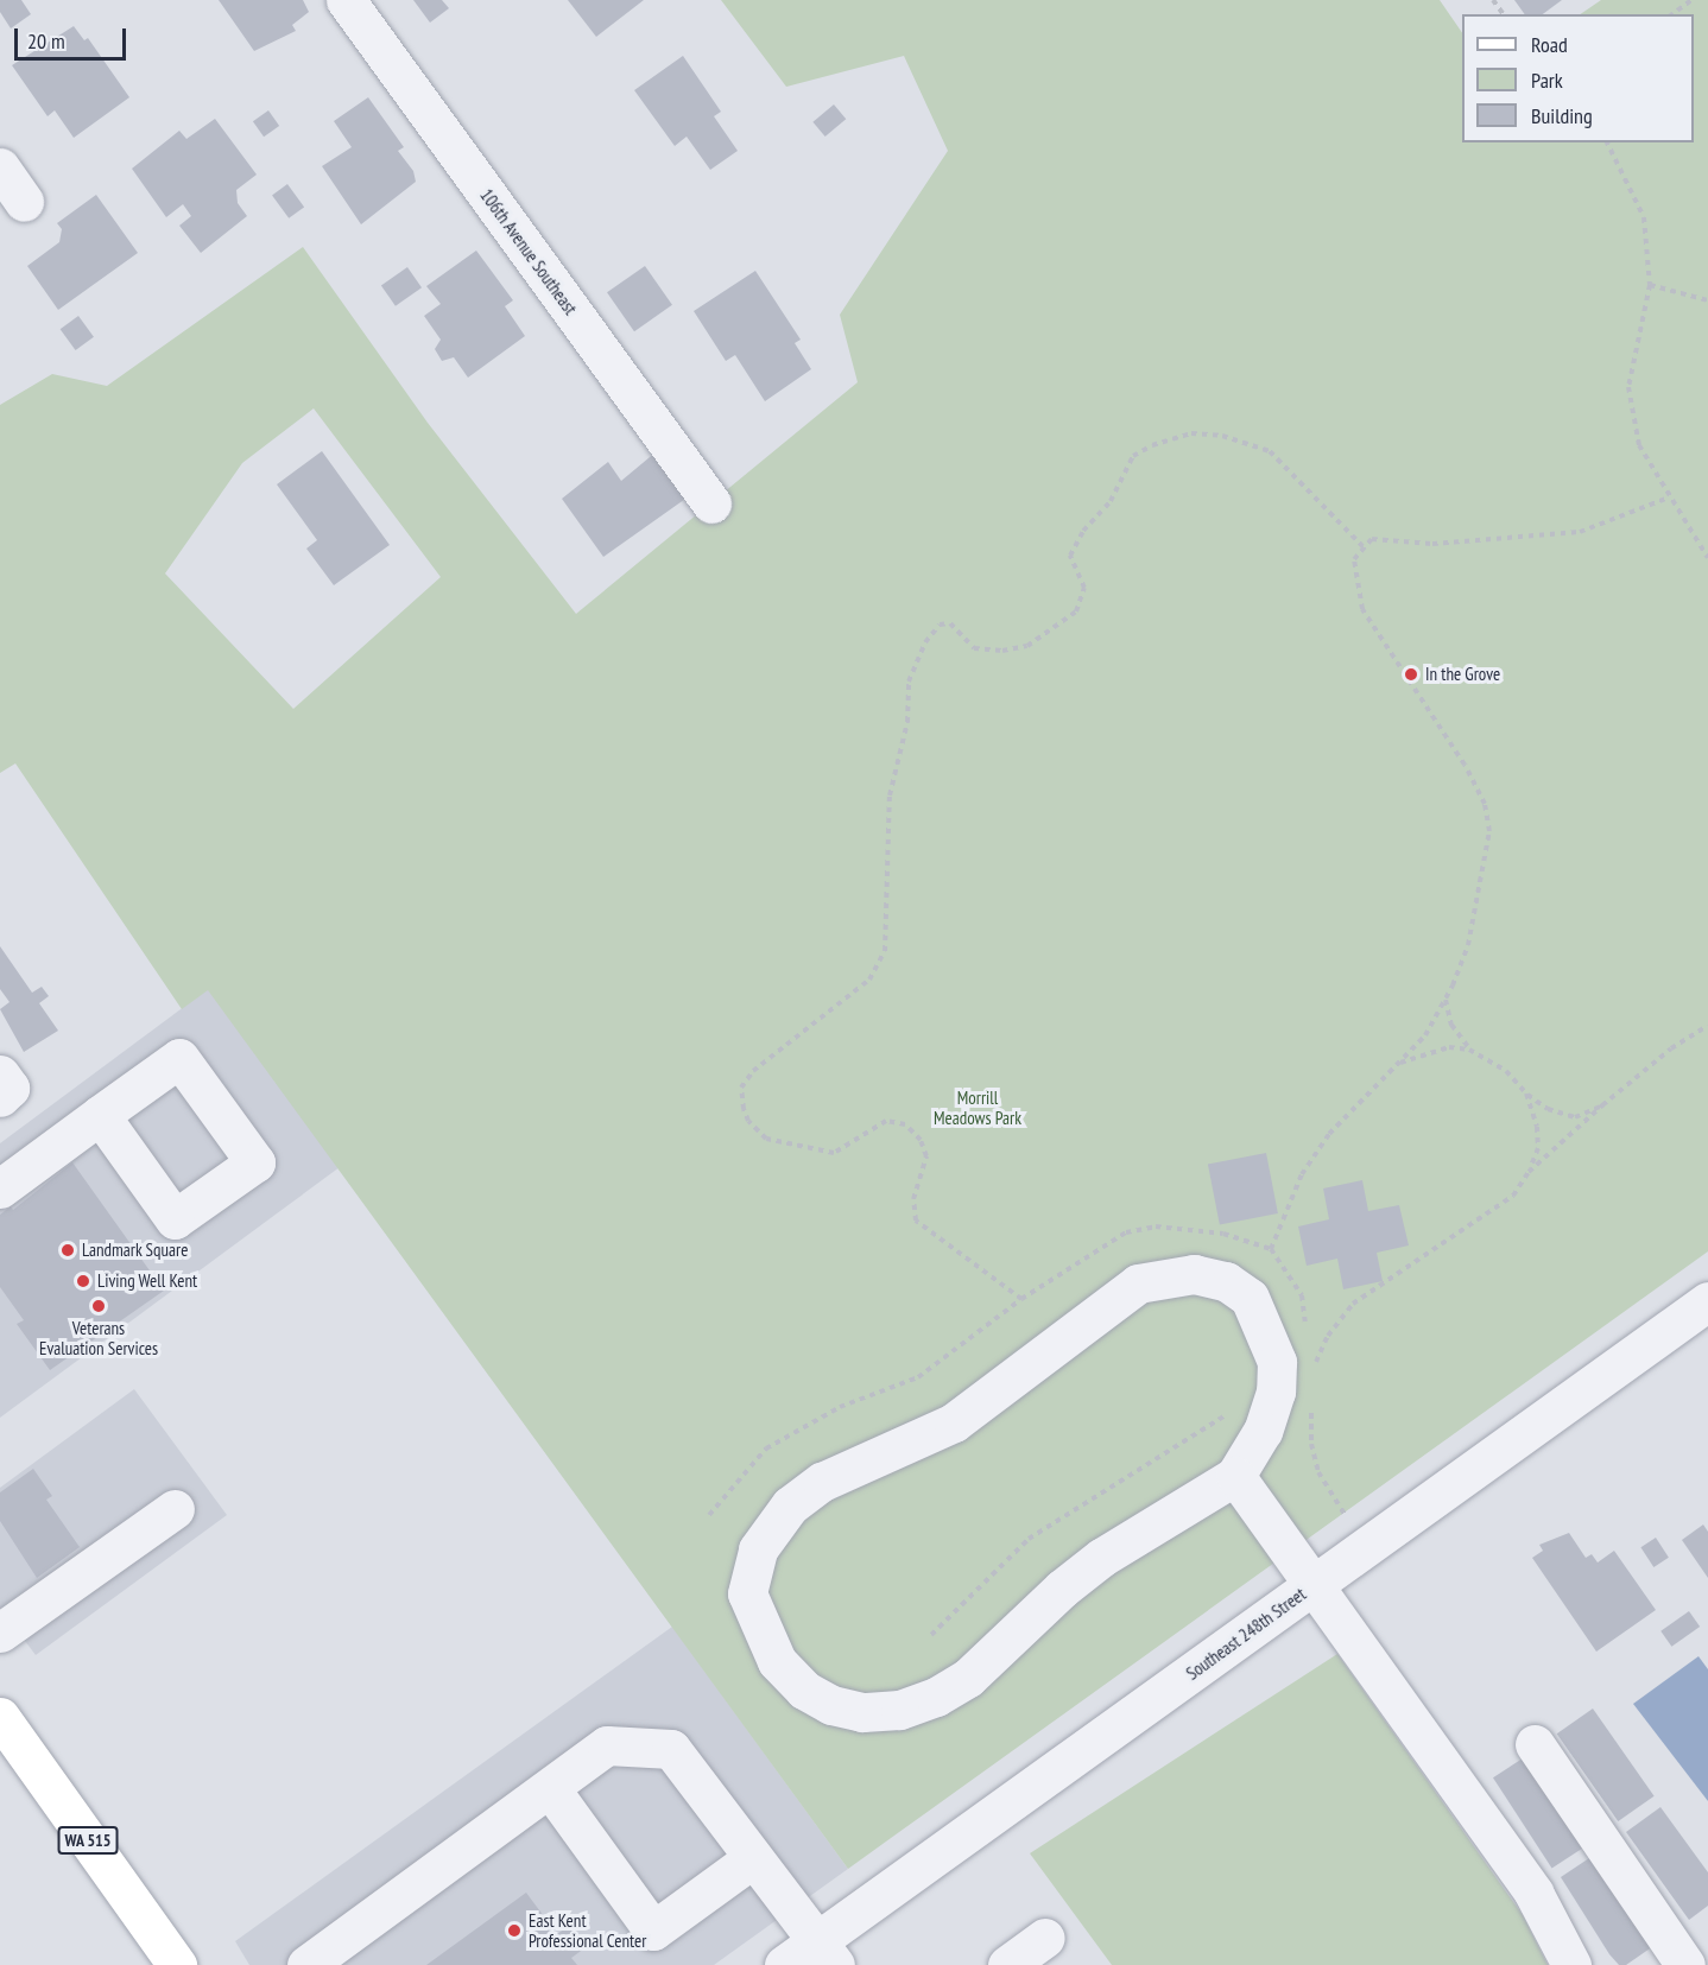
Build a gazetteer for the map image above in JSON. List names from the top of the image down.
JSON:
{
  "streets": {
    "main road": ["WA 515"],
    "street": ["106th Avenue Southeast", "Southeast 248th Street"]
  },
  "parks": ["Morrill Meadows Park"],
  "places": [
    "In the Grove",
    "Landmark Square",
    "Living Well Kent",
    "Veterans Evaluation Services",
    "East Kent Professional Center"
  ],
  "legend": ["Road", "Park", "Building"],
  "scale_bar": "20 m"
}
